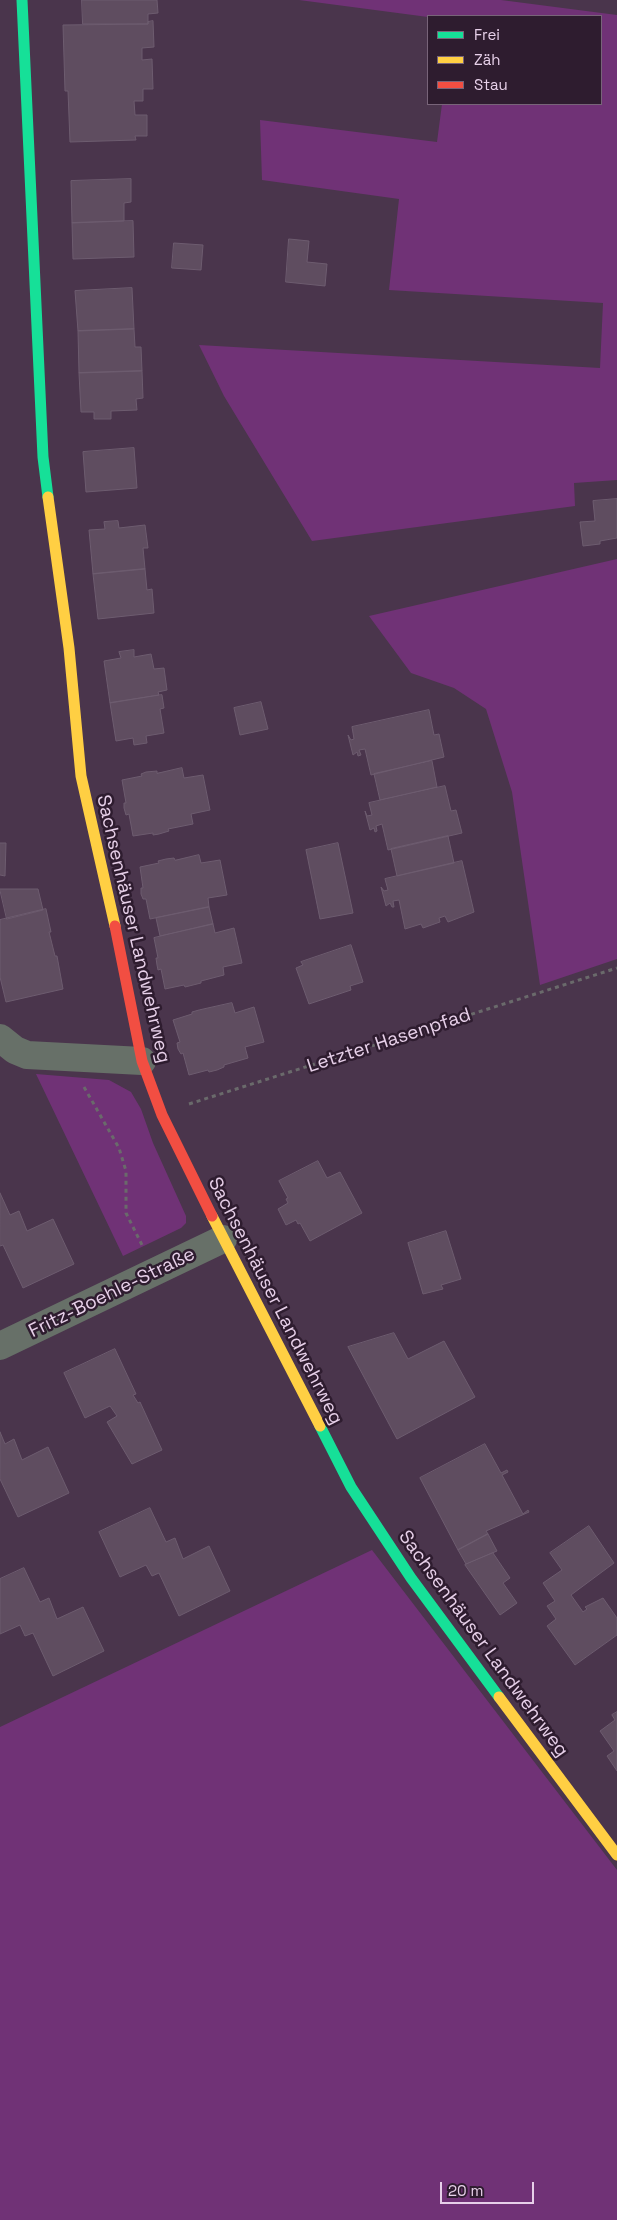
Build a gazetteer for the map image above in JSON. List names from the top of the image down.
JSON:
{
  "streets": {
    "street": ["Sachsenhäuser Landwehrweg", "Fritz-Boehle-Straße"],
    "path": ["Letzter Hasenpfad"]
  },
  "crossings": [
    ["Sachsenhäuser Landwehrweg", "Letzter Hasenpfad"],
    ["Sachsenhäuser Landwehrweg", "Fritz-Boehle-Straße"]
  ],
  "legend": ["Frei", "Zäh", "Stau"],
  "scale_bar": "20 m"
}
